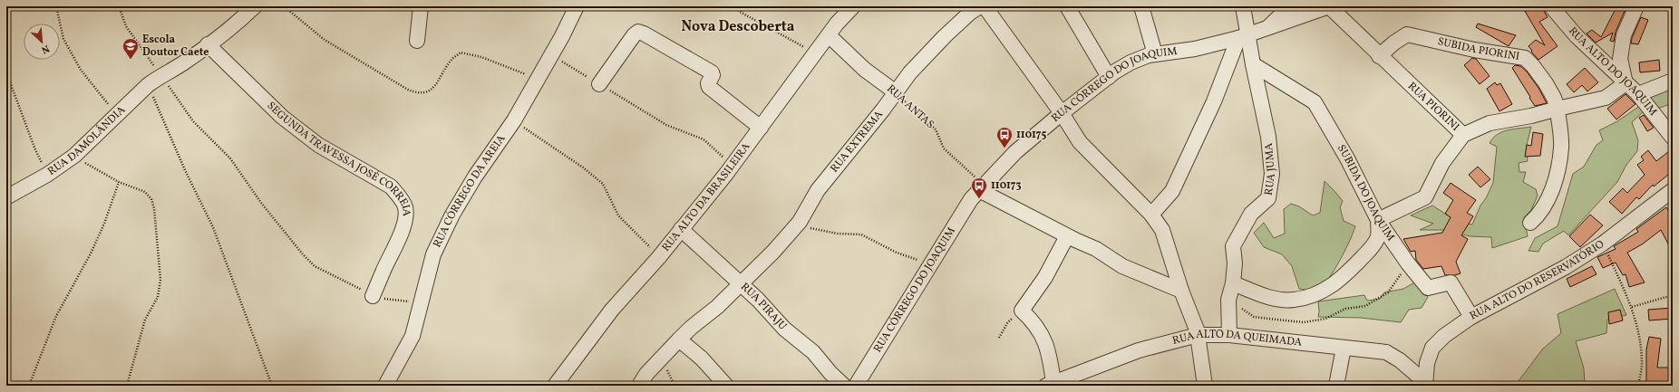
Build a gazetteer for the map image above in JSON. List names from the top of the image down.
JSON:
{
  "streets": {
    "street": [
      "SUBIDA PIORINI",
      "RUA ALTO DO JOAQUIM",
      "RUA CÓRREGO DO JOAQUIM",
      "RUA ANTAS",
      "RUA PIORINI",
      "RUA DAMOLÂNDIA",
      "RUA EXTREMA",
      "SEGUNDA TRAVESSA JOSÉ CORREIA",
      "RUA JUMA",
      "RUA CÓRREGO DA AREIA",
      "SUBIDA DO JOAQUIM",
      "RUA ALTO DA BRASILEIRA",
      "RUA ALTO DO RESERVATÓRIO",
      "RUA PIRAJU",
      "RUA ALTO DA QUEIMADA"
    ]
  },
  "crossings": [
    ["SUBIDA PIORINI", "RUA PIORINI"],
    ["RUA CÓRREGO DO JOAQUIM", "RUA ANTAS"],
    ["RUA CÓRREGO DO JOAQUIM", "RUA PIORINI"],
    ["RUA CÓRREGO DO JOAQUIM", "RUA JUMA"],
    ["RUA ANTAS", "RUA EXTREMA"],
    ["RUA ANTAS", "RUA ALTO DA BRASILEIRA"],
    ["RUA PIORINI", "SUBIDA DO JOAQUIM"],
    ["RUA DAMOLÂNDIA", "SEGUNDA TRAVESSA JOSÉ CORREIA"],
    ["RUA EXTREMA", "RUA PIRAJU"],
    ["RUA JUMA", "SUBIDA DO JOAQUIM"],
    ["RUA JUMA", "RUA ALTO DA QUEIMADA"],
    ["SUBIDA DO JOAQUIM", "RUA ALTO DO RESERVATÓRIO"],
    ["RUA ALTO DA BRASILEIRA", "RUA PIRAJU"],
    ["RUA ALTO DO RESERVATÓRIO", "RUA ALTO DA QUEIMADA"]
  ],
  "districts": ["Nova Descoberta"],
  "places": {
    "school or university": ["Escola Doutor Caete"],
    "bus stop": ["110175", "110173"]
  },
  "north": "bottom right"
}
